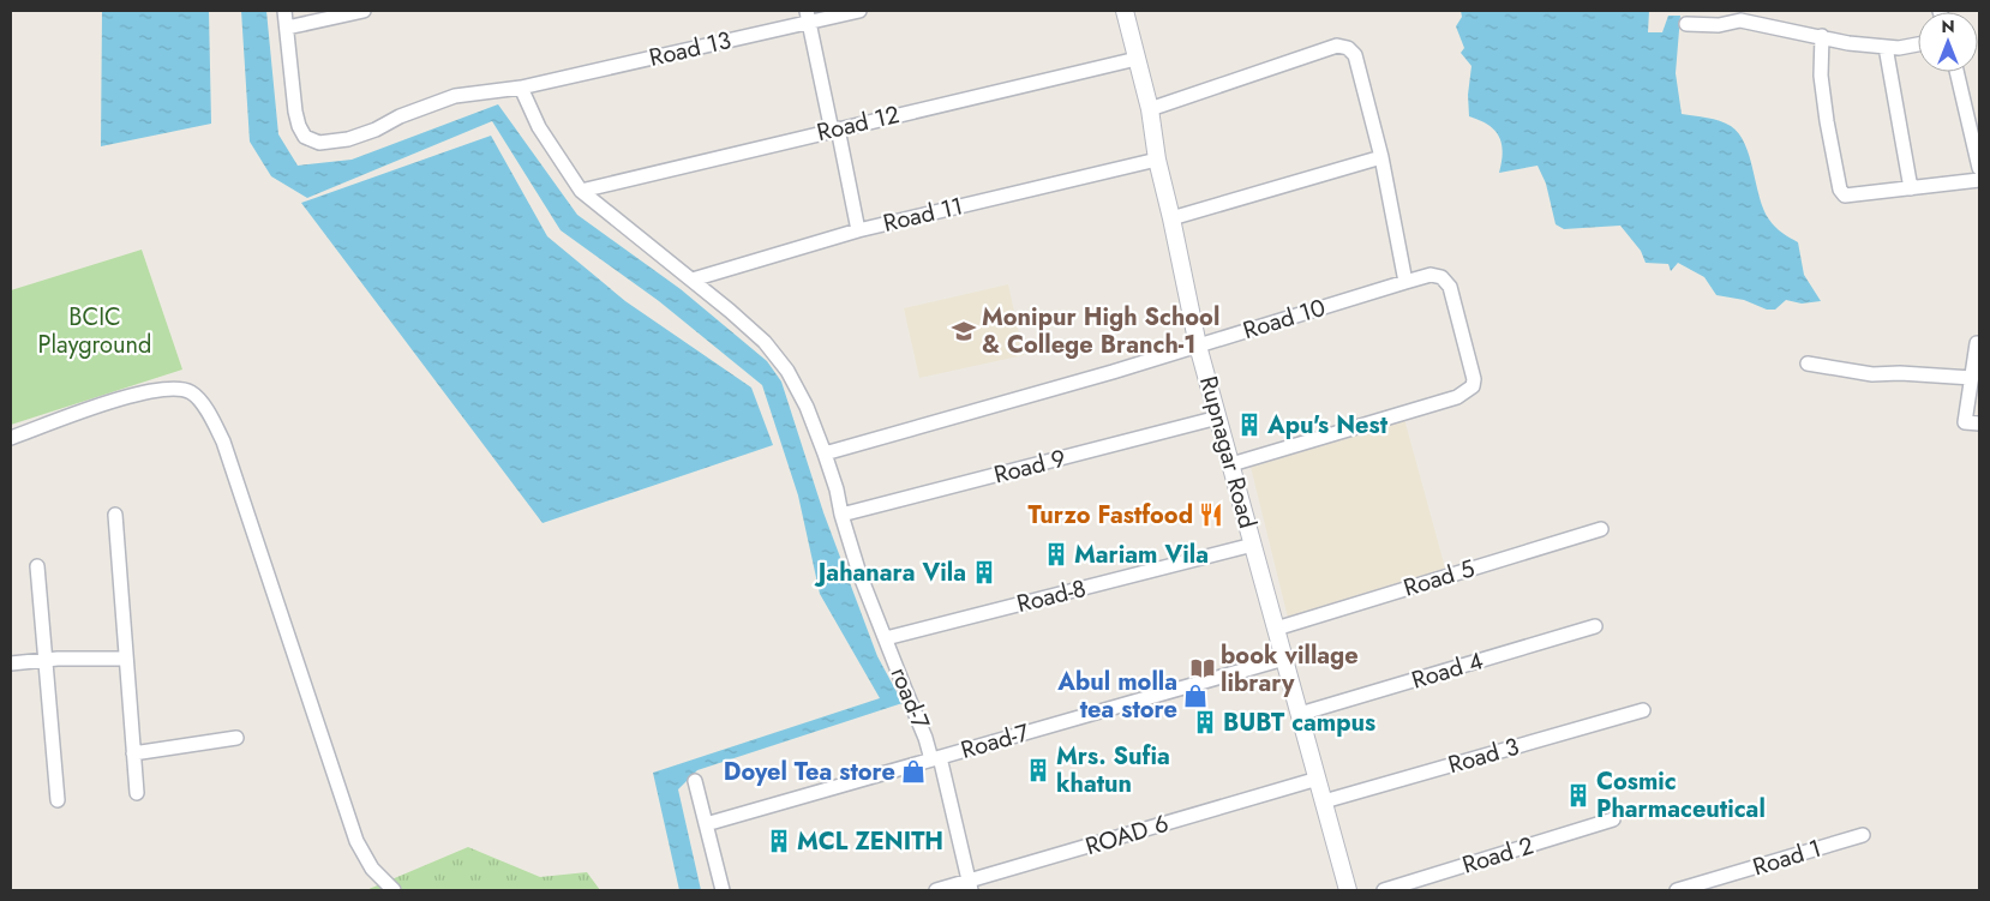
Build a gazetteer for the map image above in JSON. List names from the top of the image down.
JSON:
{
  "streets": {
    "street": [
      "Road 13",
      "Road 12",
      "Road 11",
      "Road 10",
      "Rupnagar Road",
      "Road 9",
      "Road 5",
      "Road-8",
      "Road 4",
      "road-7",
      "Road-7",
      "Road 3",
      "ROAD 6",
      "Road 2",
      "Road 1"
    ]
  },
  "crossings": [
    ["Road 13", "road-7"],
    ["Road 12", "Rupnagar Road"],
    ["Road 12", "road-7"],
    ["Road 11", "Rupnagar Road"],
    ["Road 11", "road-7"],
    ["Road 10", "Rupnagar Road"],
    ["Road 10", "road-7"],
    ["Rupnagar Road", "Road 9"],
    ["Rupnagar Road", "Road 5"],
    ["Rupnagar Road", "Road-8"],
    ["Rupnagar Road", "Road 4"],
    ["Rupnagar Road", "Road-7"],
    ["Rupnagar Road", "Road 3"],
    ["Rupnagar Road", "ROAD 6"],
    ["Road 9", "road-7"],
    ["Road-8", "road-7"],
    ["road-7", "Road-7"],
    ["road-7", "ROAD 6"]
  ],
  "parks": ["BCIC Playground"],
  "places": {
    "school or university": ["Monipur High School & College Branch-1"],
    "building": [
      "Apu's Nest",
      "Mariam Vila",
      "Jahanara Vila",
      "BUBT campus",
      "Mrs. Sufia khatun",
      "Cosmic Pharmaceutical",
      "MCL ZENITH"
    ],
    "restaurant": ["Turzo Fastfood"],
    "library": ["book village library"],
    "shop": ["Abul molla tea store", "Doyel Tea store"]
  },
  "north": "top"
}
